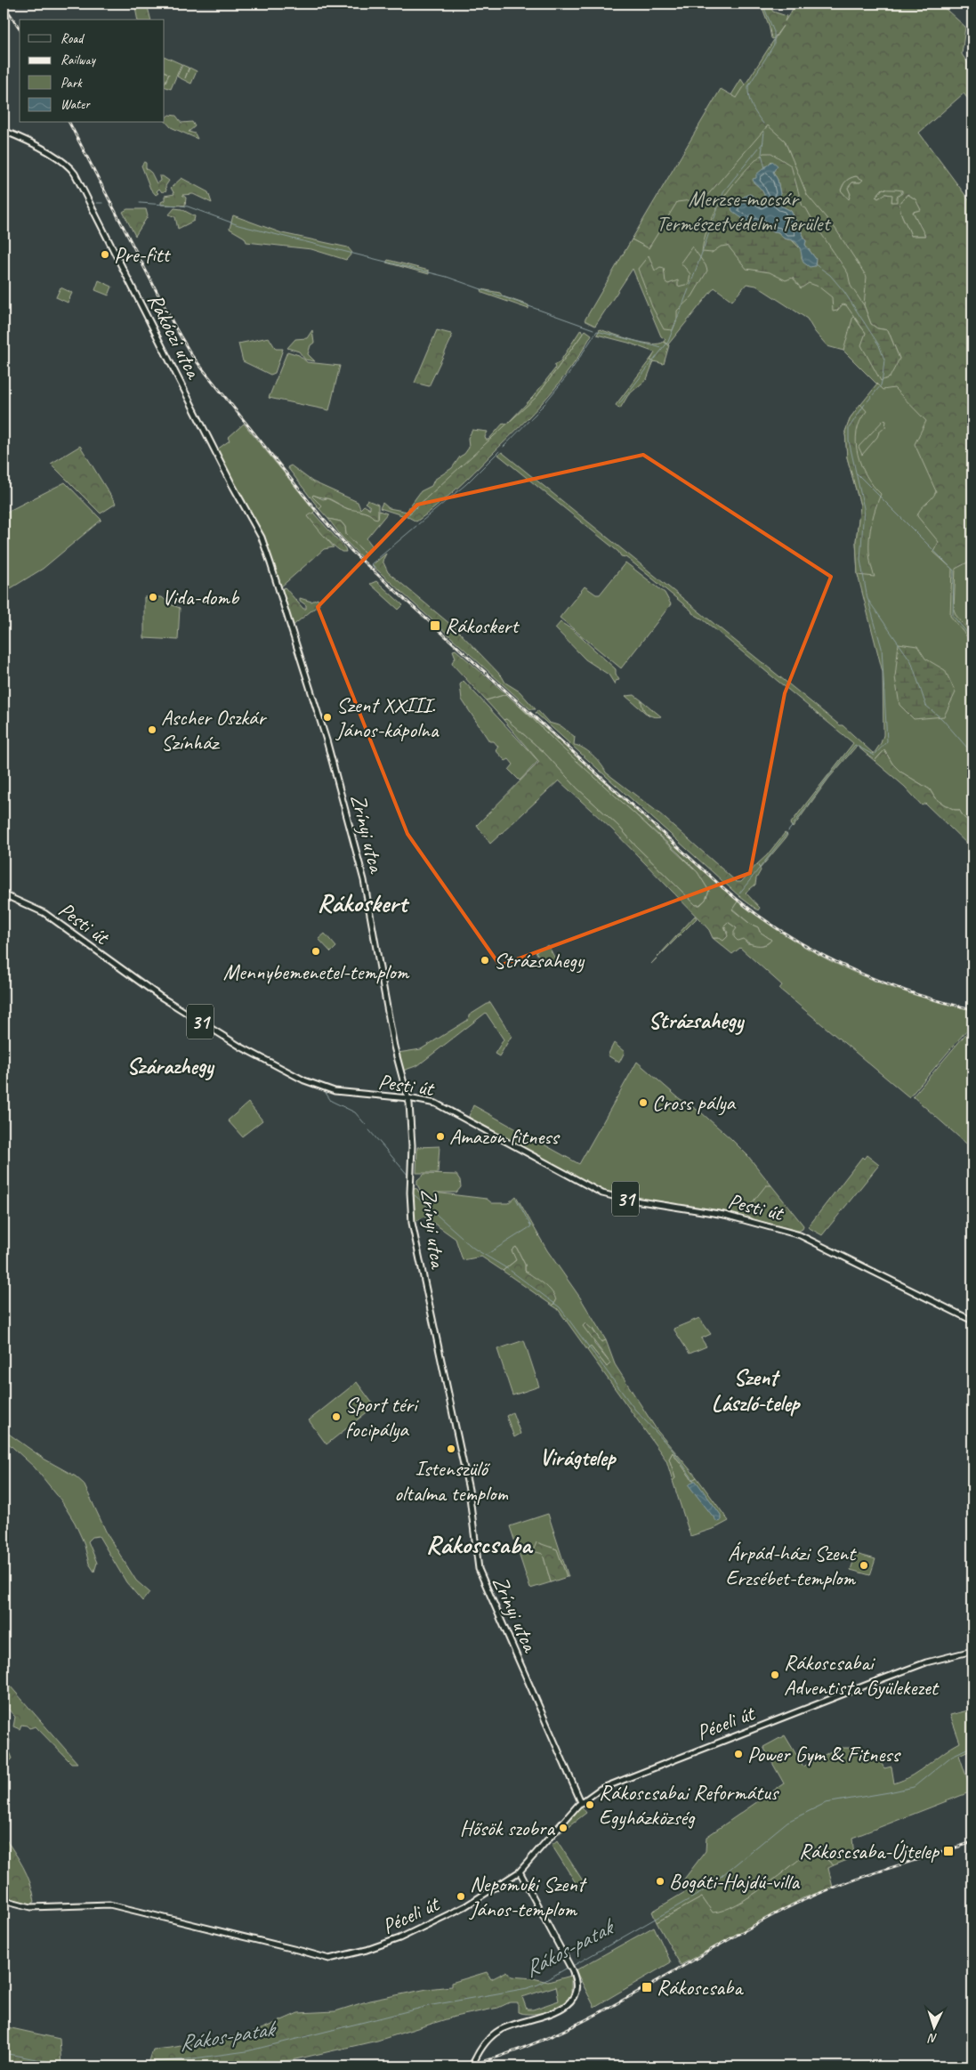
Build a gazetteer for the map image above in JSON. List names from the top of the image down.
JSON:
{
  "streets": {
    "main road": [
      "Rákóczi utca",
      "Zrínyi utca",
      "Pesti út",
      "31",
      "Péceli út"
    ]
  },
  "crossings": [
    ["Rákóczi utca", "Zrínyi utca"],
    ["Zrínyi utca", "Pesti út"],
    ["Zrínyi utca", "Péceli út"]
  ],
  "districts": [
    "Rákoskert",
    "Strázsahegy",
    "Szárazhegy",
    "Szent László-telep",
    "Virágtelep",
    "Rákoscsaba"
  ],
  "water": ["Rákos-patak"],
  "parks": ["Merzse-mocsár Természetvédelmi Terület"],
  "places": {
    "other": [
      "Pre-fitt",
      "Vida-domb",
      "Szent XXIII. János-kápolna",
      "Ascher Oszkár Színház",
      "Mennybemenetel-templom",
      "Strázsahegy",
      "Cross pálya",
      "Amazon fitness",
      "Sport téri focipálya",
      "Istenszülő oltalma templom",
      "Árpád-házi Szent Erzsébet-templom",
      "Rákoscsabai Adventista Gyülekezet",
      "Power Gym & Fitness",
      "Rákoscsabai Református Egyházközség",
      "Hősök szobra",
      "Bogáti-Hajdú-villa",
      "Nepomuki Szent János-templom"
    ],
    "transit": ["Rákoskert", "Rákoscsaba-Újtelep", "Rákoscsaba"]
  },
  "legend": [
    "Road",
    "Railway",
    "Park",
    "Water"
  ],
  "north": "bottom"
}
